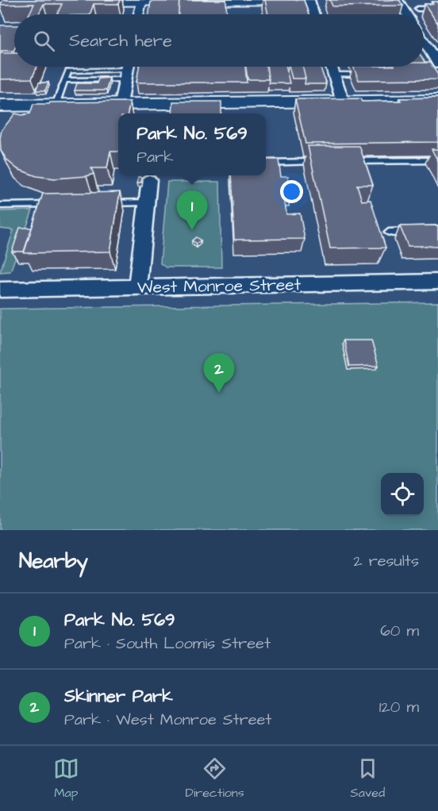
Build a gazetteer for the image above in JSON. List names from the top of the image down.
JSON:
{
  "streets": {
    "street": ["West Monroe Street"]
  },
  "page": {
    "search": "Search here",
    "popup": ["Park No. 569", "Park"],
    "pins": ["1", "2"],
    "heading": ["Nearby", "2 results"],
    "list": [
      {
        "mark": "1",
        "name": "Park No. 569",
        "note": "Park · South Loomis Street",
        "value": "60 m"
      },
      {
        "mark": "2",
        "name": "Skinner Park",
        "note": "Park · West Monroe Street",
        "value": "120 m"
      }
    ],
    "nav": ["Map", "Directions", "Saved"]
  }
}
